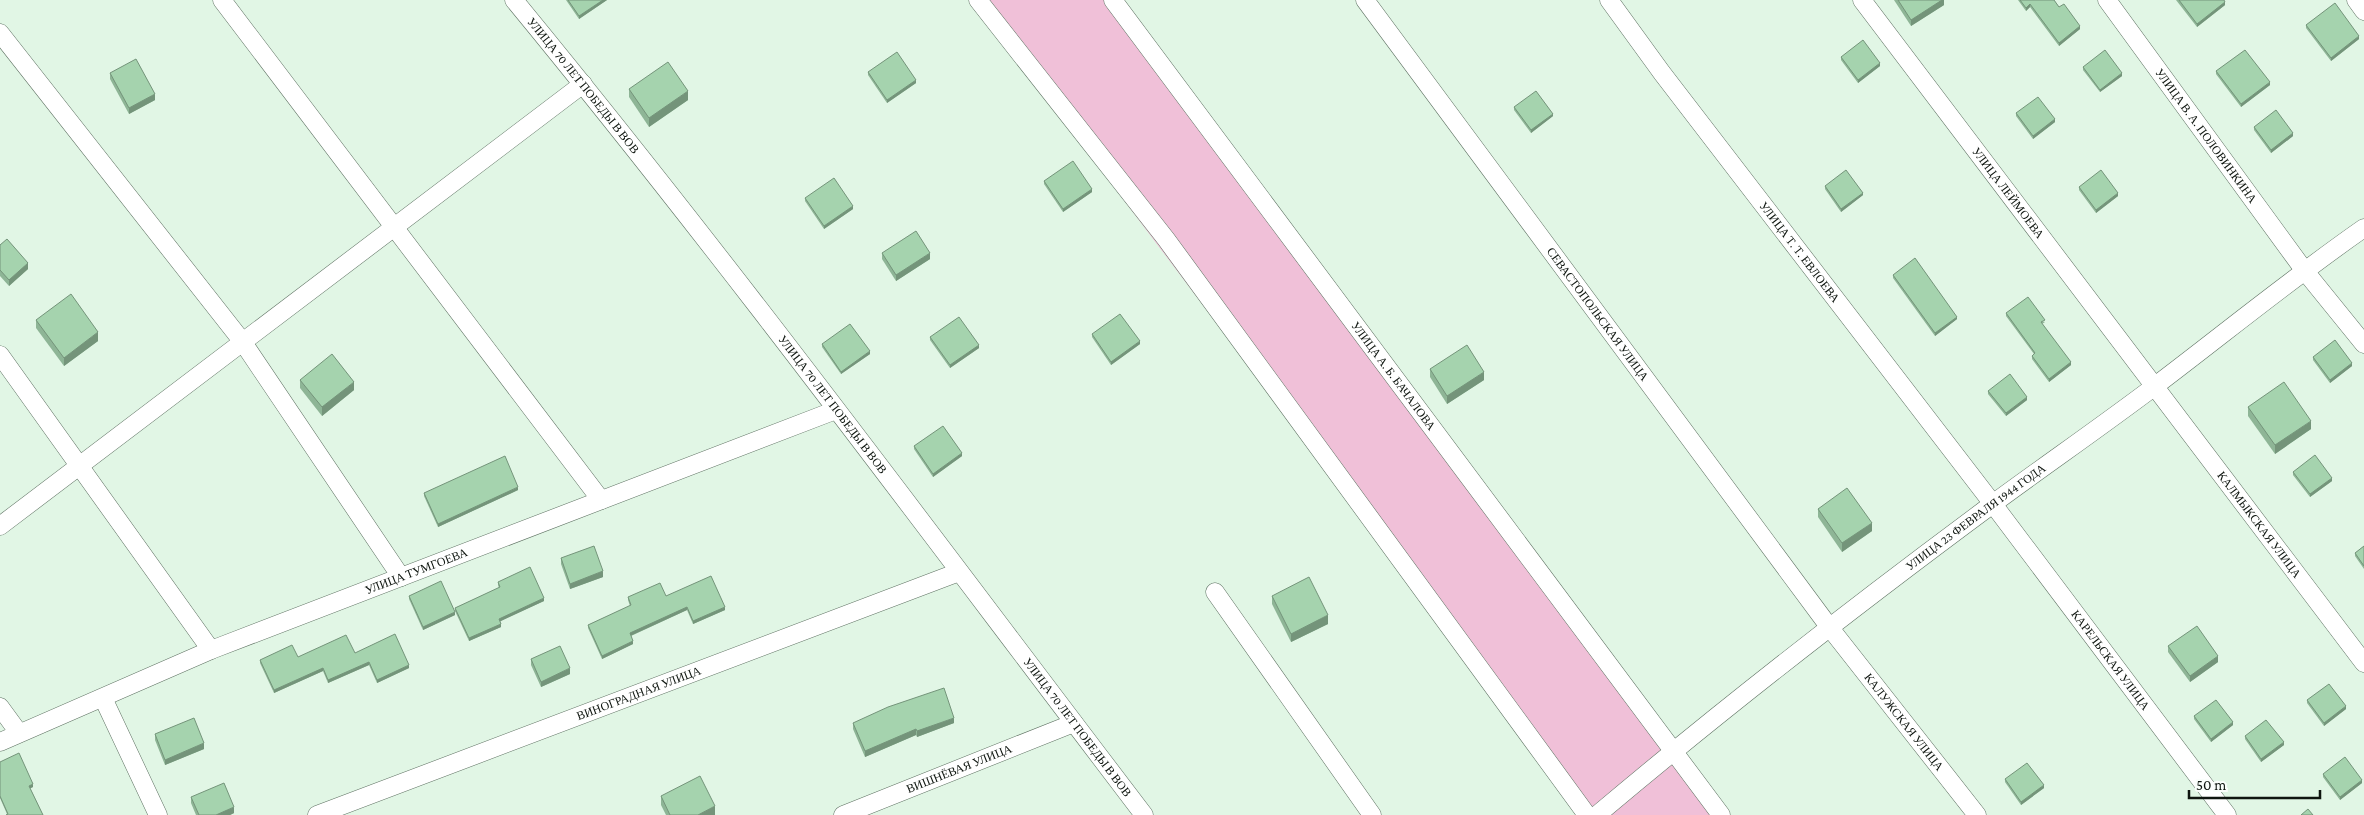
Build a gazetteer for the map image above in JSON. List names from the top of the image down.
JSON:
{
  "streets": {
    "street": [
      "УЛИЦА 70 ЛЕТ ПОБЕДЫ В ВОВ",
      "УЛИЦА В. А. ПОЛОВИНКИНА",
      "УЛИЦА ЛЕЙМОЕВА",
      "УЛИЦА Т. Т. ЕВЛОЕВА",
      "СЕВАСТОПОЛЬСКАЯ УЛИЦА",
      "УЛИЦА А. Б. БАЧАЛОВА",
      "УЛИЦА 23 ФЕВРАЛЯ 1944 ГОДА",
      "КАЛМЫКСКАЯ УЛИЦА",
      "УЛИЦА ТУМГОЕВА",
      "КАРЕЛЬСКАЯ УЛИЦА",
      "ВИНОГРАДНАЯ УЛИЦА",
      "КАЛУЖСКАЯ УЛИЦА",
      "ВИШНЁВАЯ УЛИЦА"
    ]
  },
  "crossings": [
    ["УЛИЦА 70 ЛЕТ ПОБЕДЫ В ВОВ", "УЛИЦА ТУМГОЕВА"],
    ["УЛИЦА 70 ЛЕТ ПОБЕДЫ В ВОВ", "ВИНОГРАДНАЯ УЛИЦА"],
    ["УЛИЦА 70 ЛЕТ ПОБЕДЫ В ВОВ", "ВИШНЁВАЯ УЛИЦА"],
    ["УЛИЦА В. А. ПОЛОВИНКИНА", "УЛИЦА 23 ФЕВРАЛЯ 1944 ГОДА"],
    ["УЛИЦА ЛЕЙМОЕВА", "УЛИЦА 23 ФЕВРАЛЯ 1944 ГОДА"],
    ["УЛИЦА ЛЕЙМОЕВА", "КАЛМЫКСКАЯ УЛИЦА"],
    ["УЛИЦА Т. Т. ЕВЛОЕВА", "УЛИЦА 23 ФЕВРАЛЯ 1944 ГОДА"],
    ["УЛИЦА Т. Т. ЕВЛОЕВА", "КАРЕЛЬСКАЯ УЛИЦА"],
    ["СЕВАСТОПОЛЬСКАЯ УЛИЦА", "УЛИЦА 23 ФЕВРАЛЯ 1944 ГОДА"],
    ["СЕВАСТОПОЛЬСКАЯ УЛИЦА", "КАЛУЖСКАЯ УЛИЦА"],
    ["УЛИЦА А. Б. БАЧАЛОВА", "УЛИЦА 23 ФЕВРАЛЯ 1944 ГОДА"],
    ["УЛИЦА 23 ФЕВРАЛЯ 1944 ГОДА", "КАЛМЫКСКАЯ УЛИЦА"],
    ["УЛИЦА 23 ФЕВРАЛЯ 1944 ГОДА", "КАРЕЛЬСКАЯ УЛИЦА"],
    ["УЛИЦА 23 ФЕВРАЛЯ 1944 ГОДА", "КАЛУЖСКАЯ УЛИЦА"]
  ],
  "scale_bar": "50 m"
}
